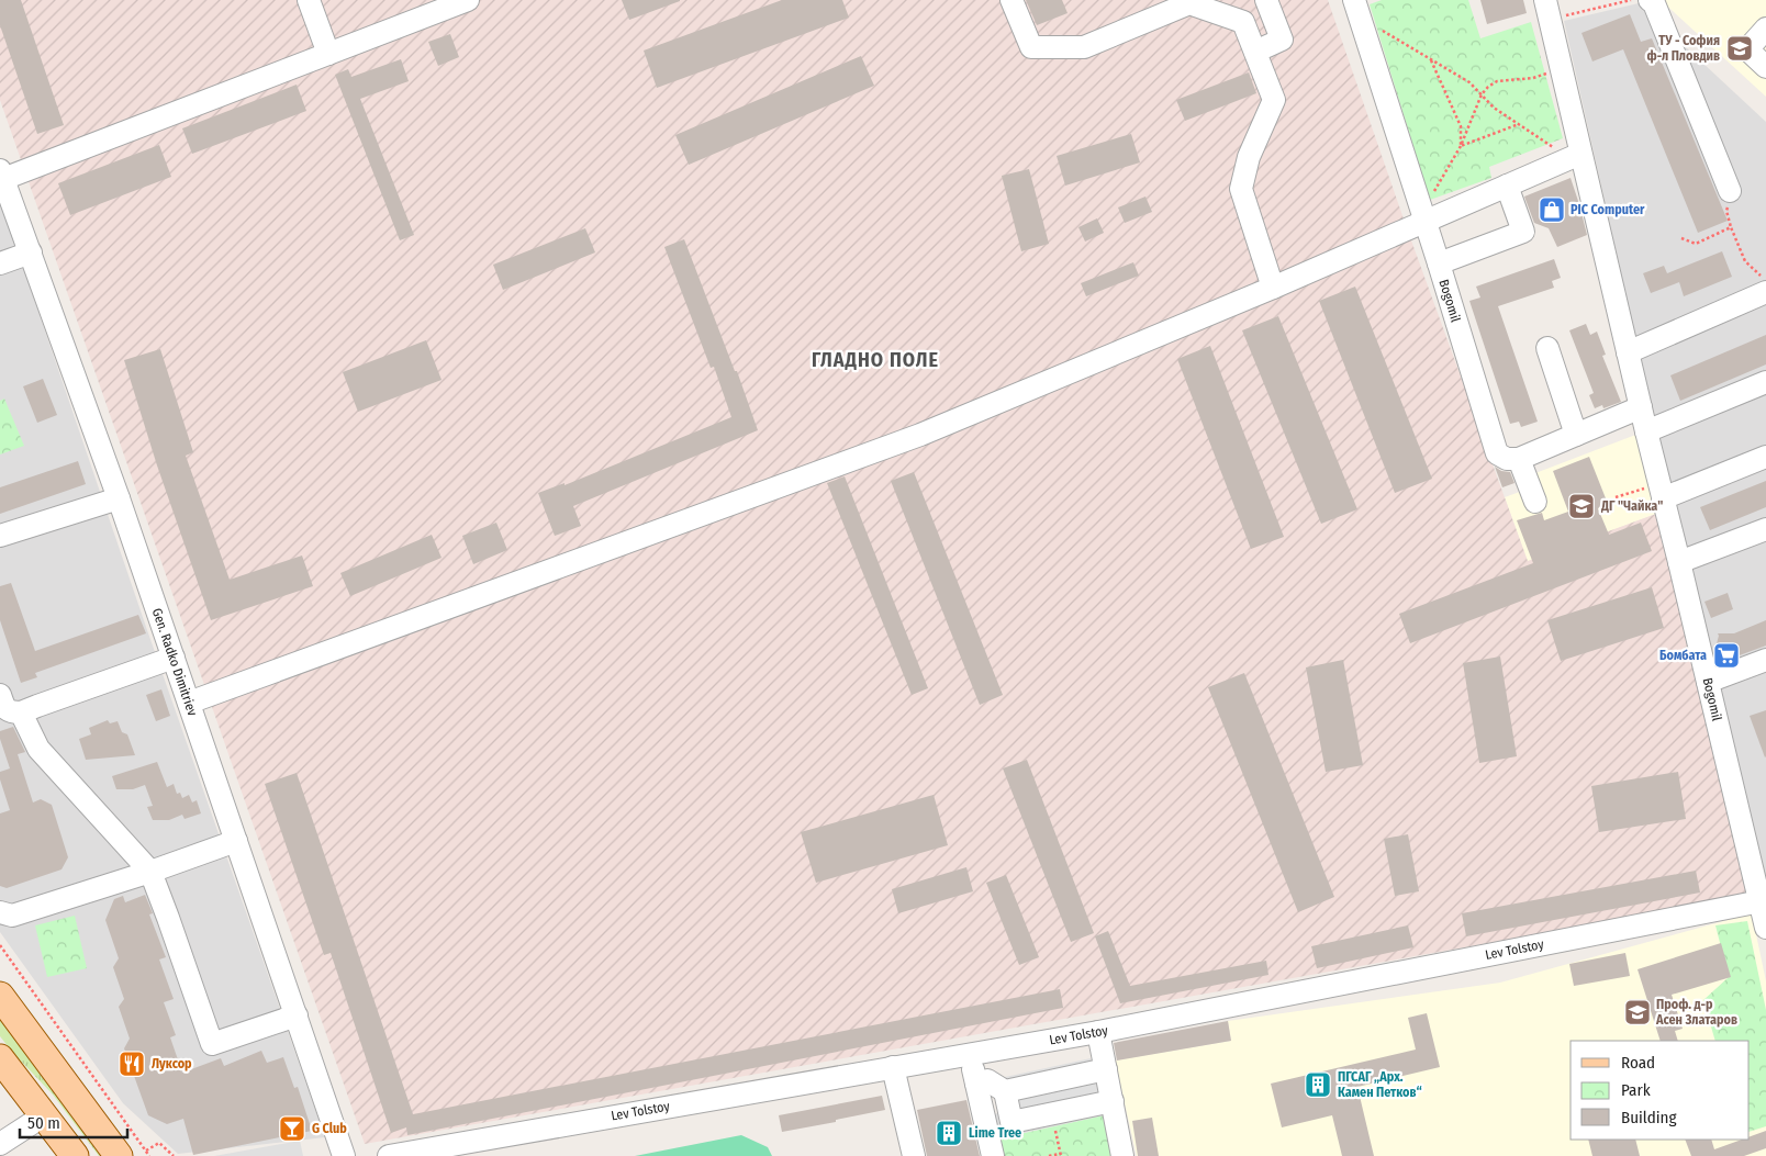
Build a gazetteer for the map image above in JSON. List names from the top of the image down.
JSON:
{
  "streets": {
    "street": ["Bogomil", "Gen. Radko Dimitriev", "Lev Tolstoy"]
  },
  "crossings": [
    ["Bogomil", "Lev Tolstoy"]
  ],
  "districts": ["ГЛАДНО ПОЛЕ"],
  "places": {
    "school or university": ["ТУ - София ф-л Пловдив", "ДГ \"Чайка\"", "Проф. д-р Асен Златаров"],
    "shop": ["PIC Computer"],
    "supermarket": ["Бомбата"],
    "restaurant": ["Луксор"],
    "building": ["ПГСАГ „Арх. Камен Петков“", "Lime Tree"],
    "bar": ["G Club"]
  },
  "legend": ["Road", "Park", "Building"],
  "scale_bar": "50 m"
}
